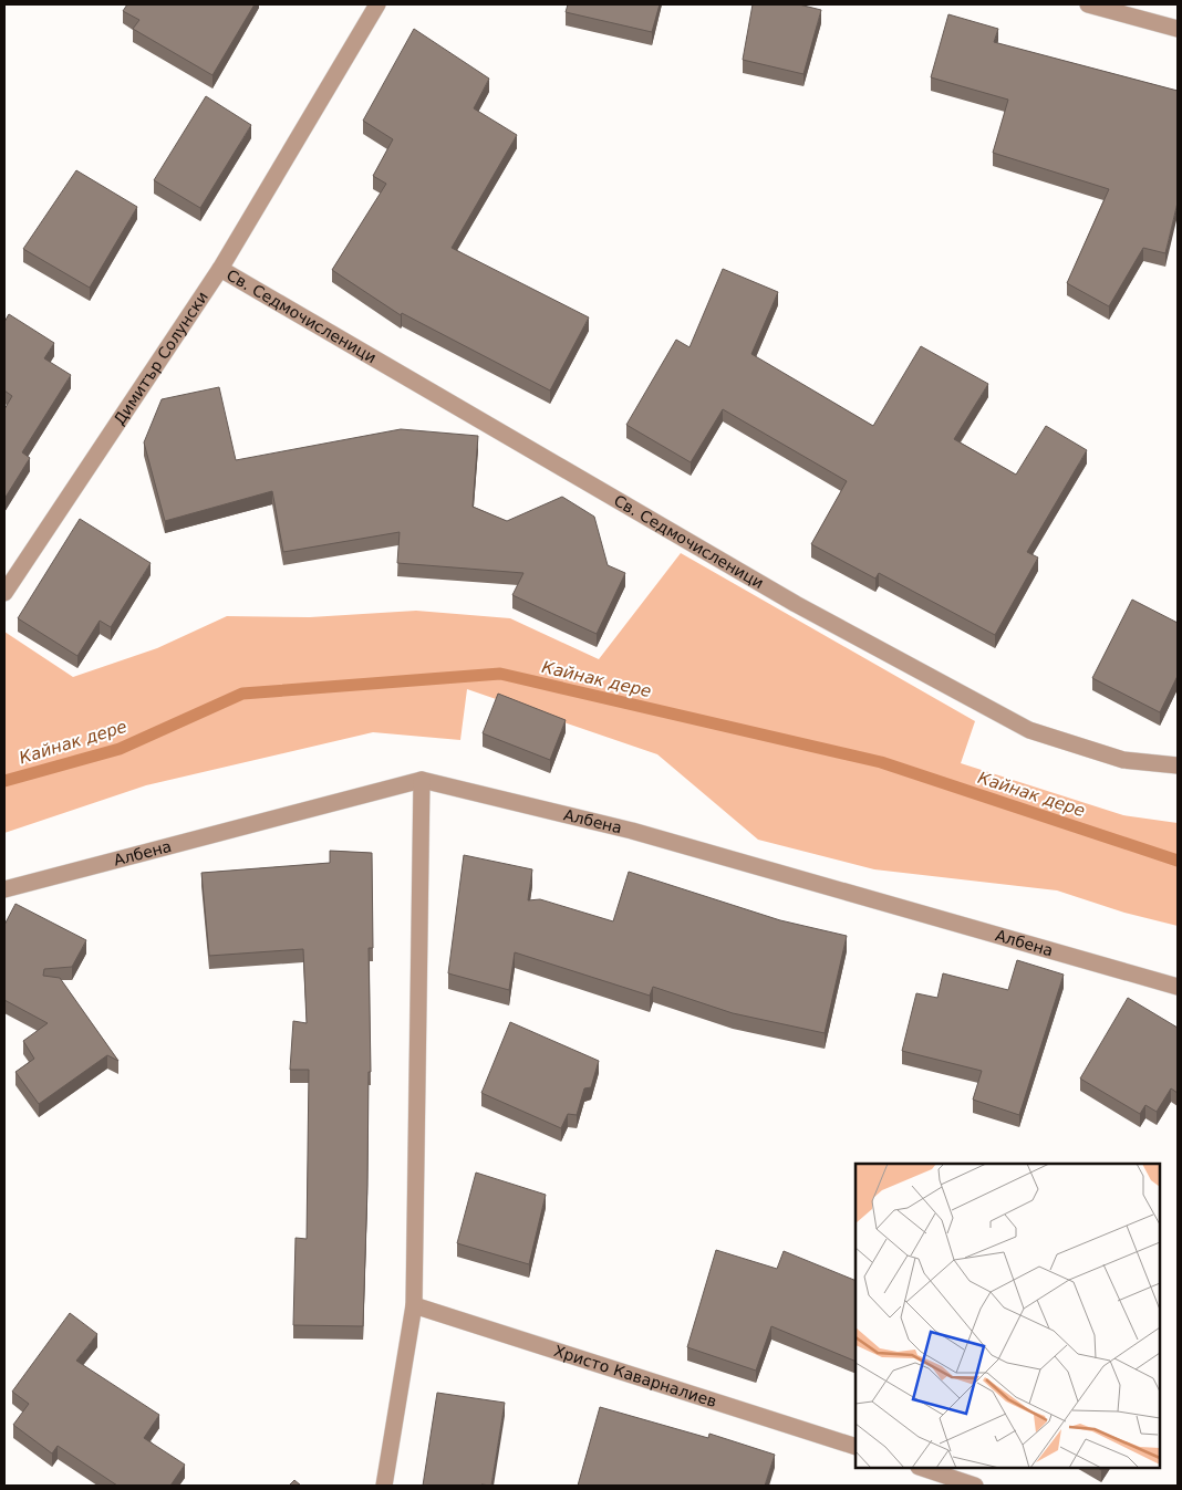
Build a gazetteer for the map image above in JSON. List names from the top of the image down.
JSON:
{
  "streets": {
    "street": [
      "Св. Седмочисленици",
      "Димитър Солунски",
      "Албена",
      "Христо Каварналиев"
    ]
  },
  "crossings": [
    ["Св. Седмочисленици", "Димитър Солунски"]
  ],
  "water": ["Кайнак дере"]
}
